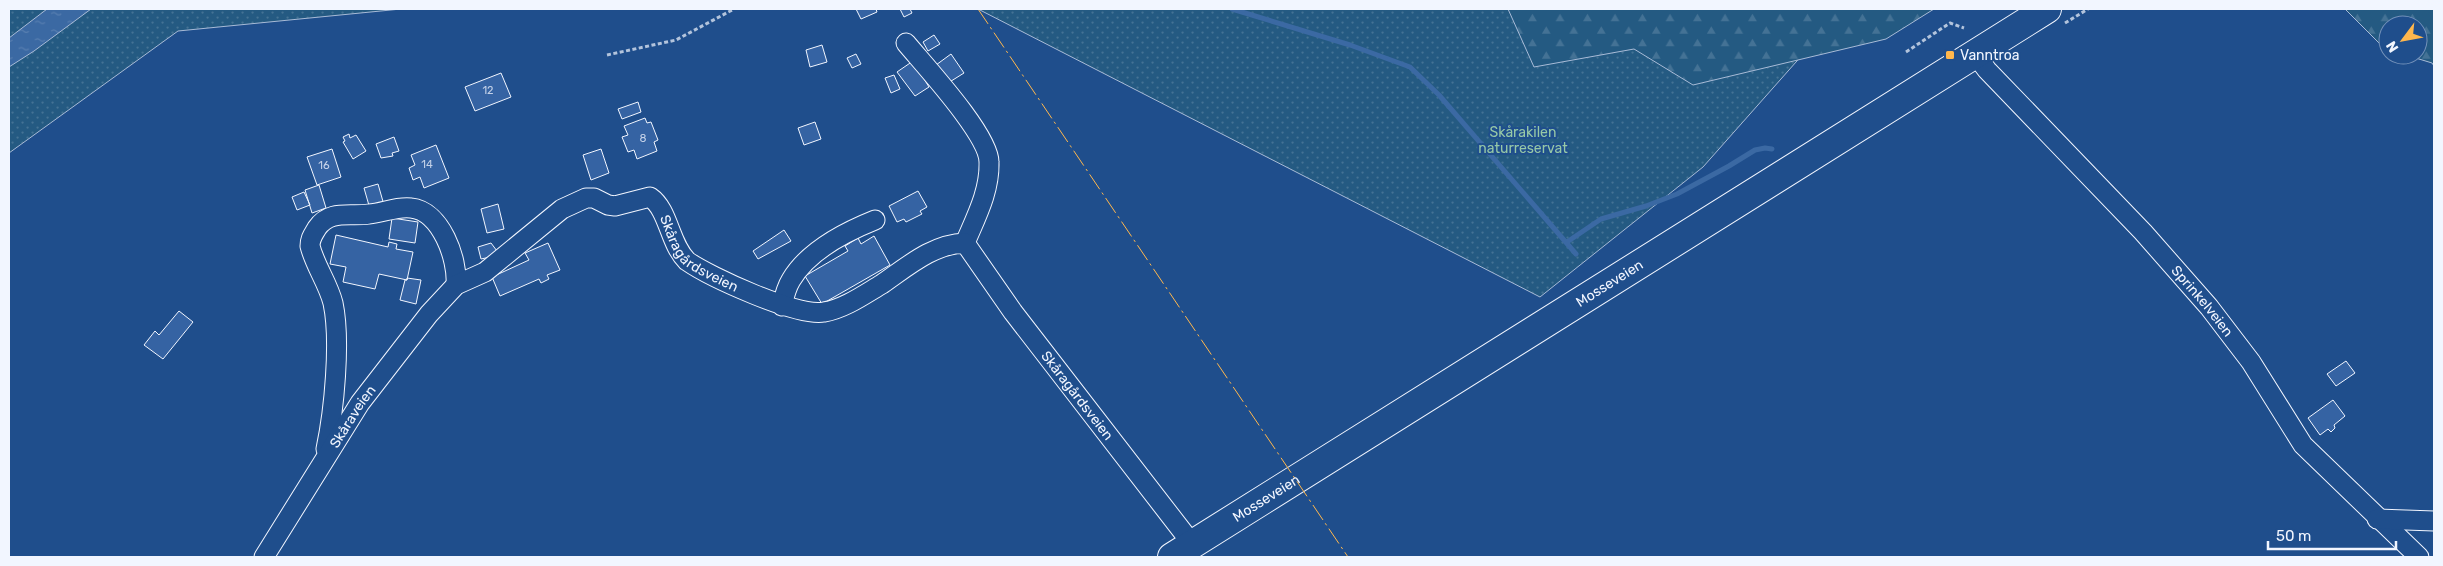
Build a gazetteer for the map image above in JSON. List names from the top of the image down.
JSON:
{
  "streets": {
    "highway": ["Mosseveien"],
    "street": ["Skåragårdsveien", "Sprinkelveien", "Skåraveien"]
  },
  "crossings": [
    ["Skåragårdsveien", "Mosseveien"],
    ["Skåragårdsveien", "Skåraveien"],
    ["Mosseveien", "Sprinkelveien"]
  ],
  "parks": ["Skårakilen naturreservat"],
  "places": {
    "transit": ["Vanntroa"]
  },
  "house_numbers": [
    "12",
    "8",
    "14",
    "16"
  ],
  "scale_bar": "50 m",
  "north": "bottom left"
}
